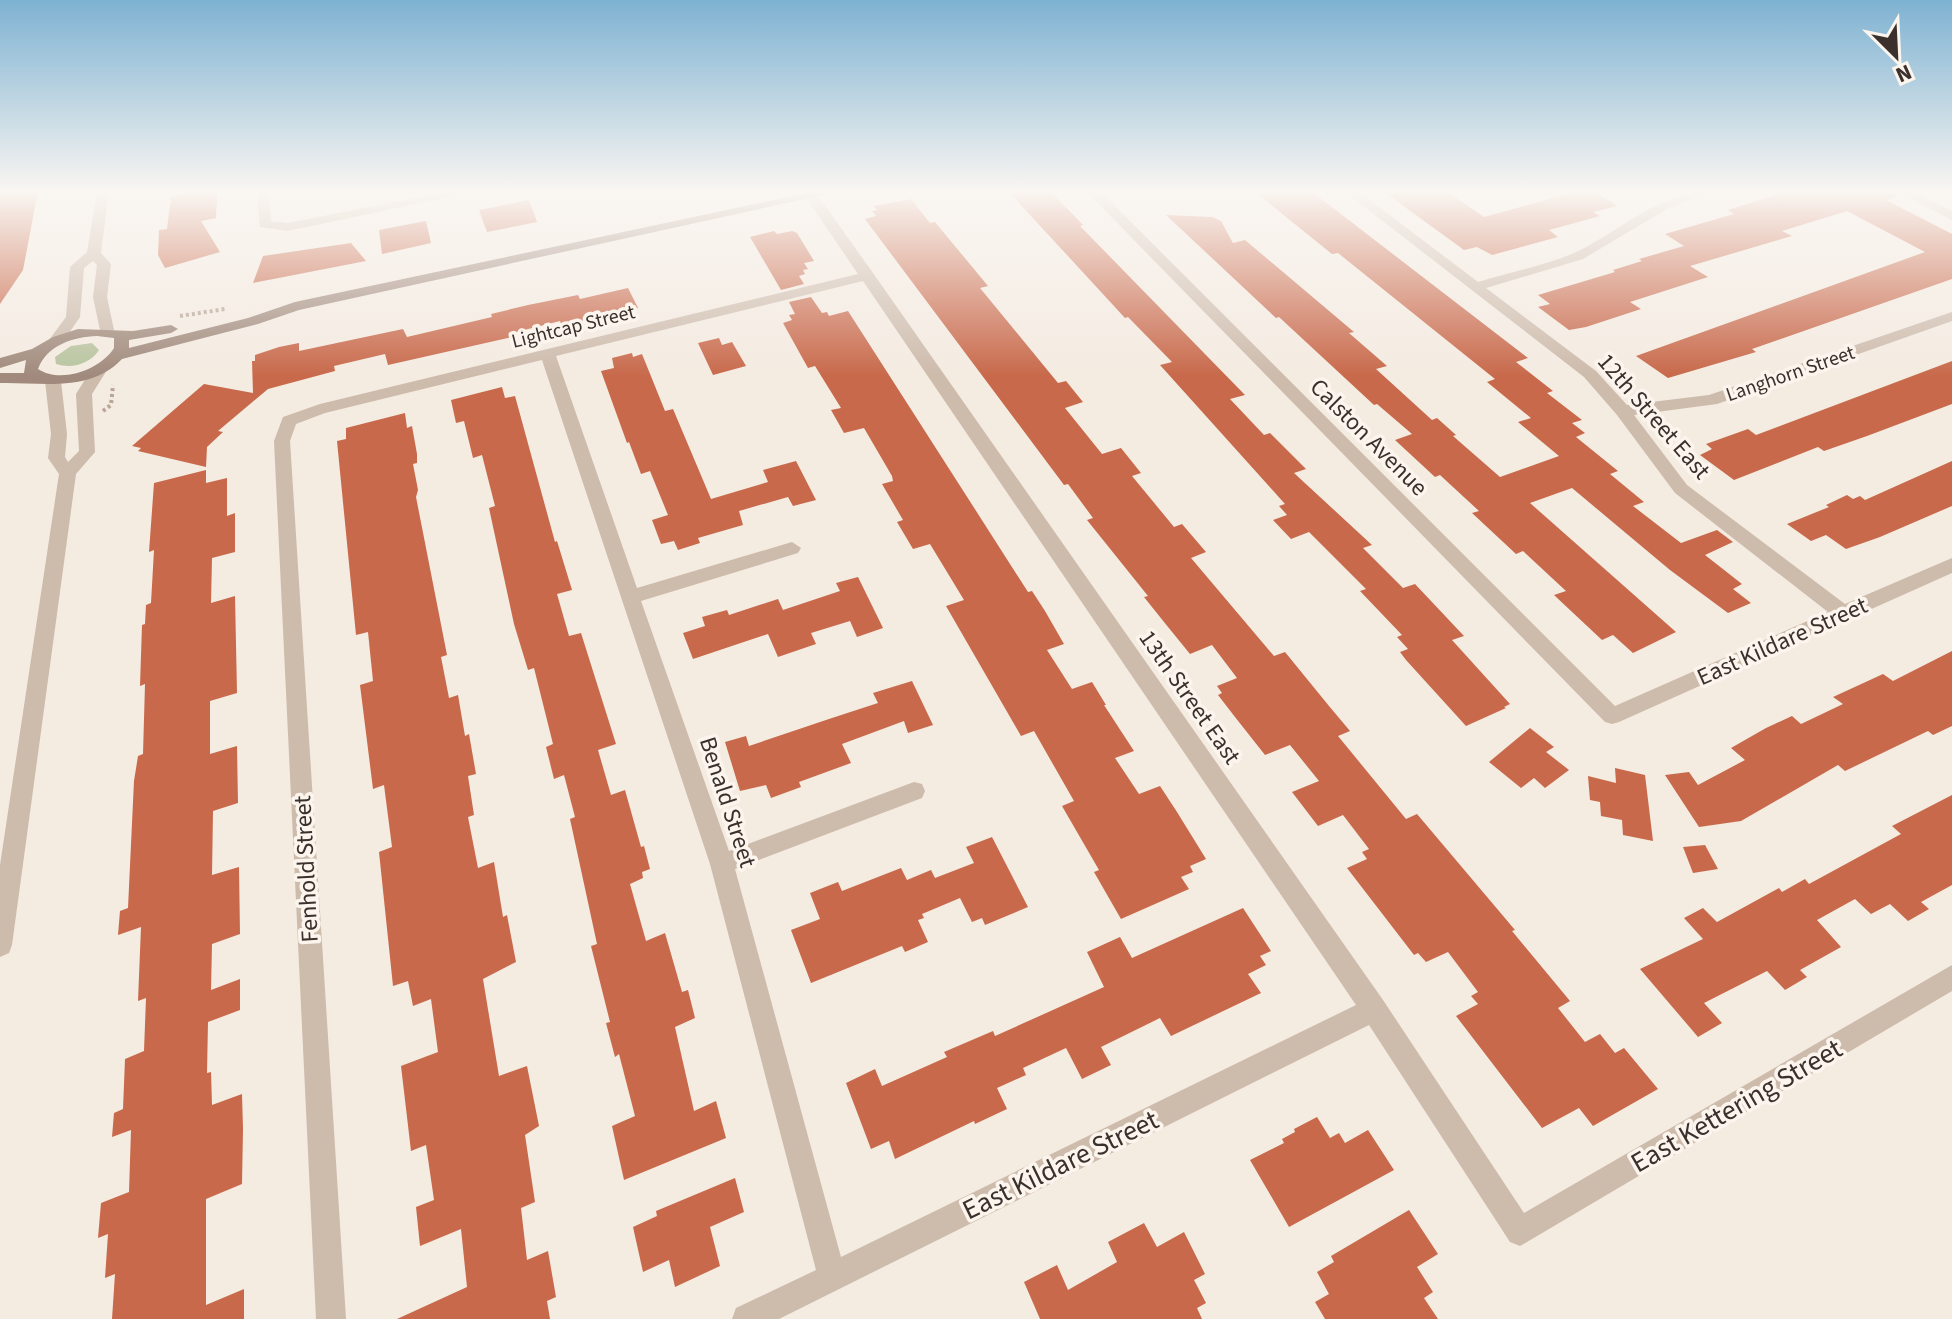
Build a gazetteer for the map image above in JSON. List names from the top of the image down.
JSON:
{
  "streets": {
    "street": [
      "Lightcap Street",
      "Langhorn Street",
      "12th Street East",
      "Calston Avenue",
      "East Kildare Street",
      "13th Street East",
      "Benald Street",
      "Fenhold Street",
      "East Kettering Street"
    ]
  },
  "crossings": [
    ["Lightcap Street", "13th Street East"],
    ["Lightcap Street", "Benald Street"],
    ["Lightcap Street", "Fenhold Street"],
    ["Langhorn Street", "12th Street East"],
    ["12th Street East", "East Kildare Street"],
    ["Calston Avenue", "East Kildare Street"],
    ["East Kildare Street", "13th Street East"],
    ["East Kildare Street", "Benald Street"],
    ["13th Street East", "East Kettering Street"]
  ],
  "north": "bottom right"
}
